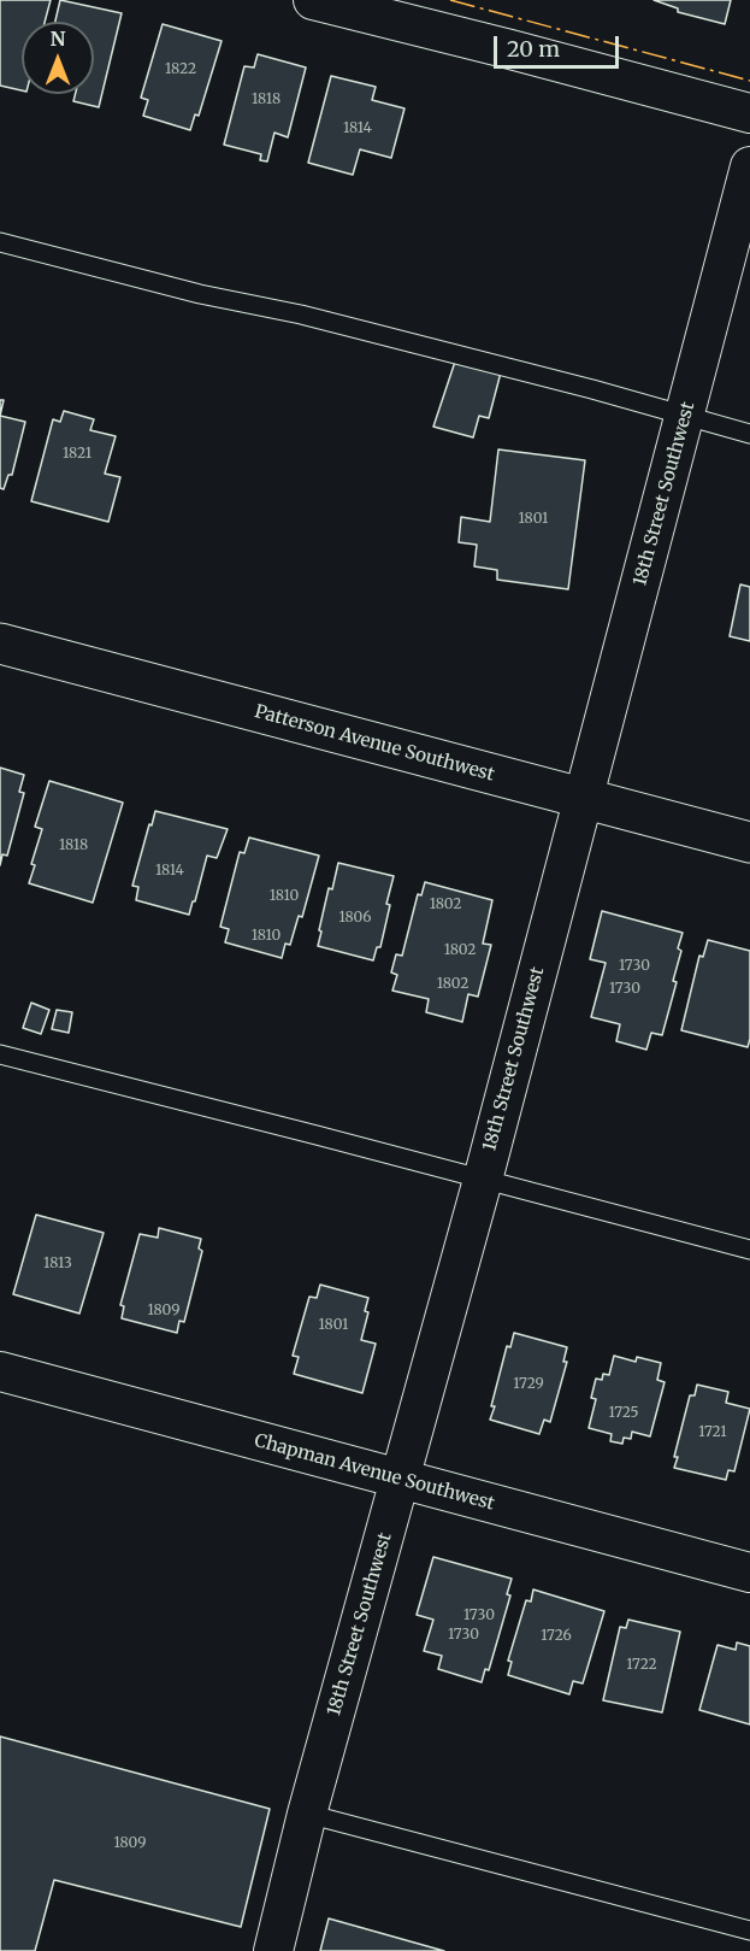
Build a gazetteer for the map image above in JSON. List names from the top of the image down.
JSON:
{
  "streets": {
    "main road": ["Patterson Avenue Southwest"],
    "street": ["18th Street Southwest", "Chapman Avenue Southwest"]
  },
  "crossings": [
    ["18th Street Southwest", "Patterson Avenue Southwest"],
    ["18th Street Southwest", "Chapman Avenue Southwest"]
  ],
  "house_numbers": [
    "1822",
    "1818",
    "1814",
    "1821",
    "1801",
    "1818",
    "1814",
    "1810",
    "1802",
    "1806",
    "1810",
    "1802",
    "1730",
    "1802",
    "1730",
    "1813",
    "1809",
    "1801",
    "1729",
    "1725",
    "1721",
    "1730",
    "1730",
    "1726",
    "1722",
    "1809"
  ],
  "scale_bar": "20 m",
  "north": "top"
}
